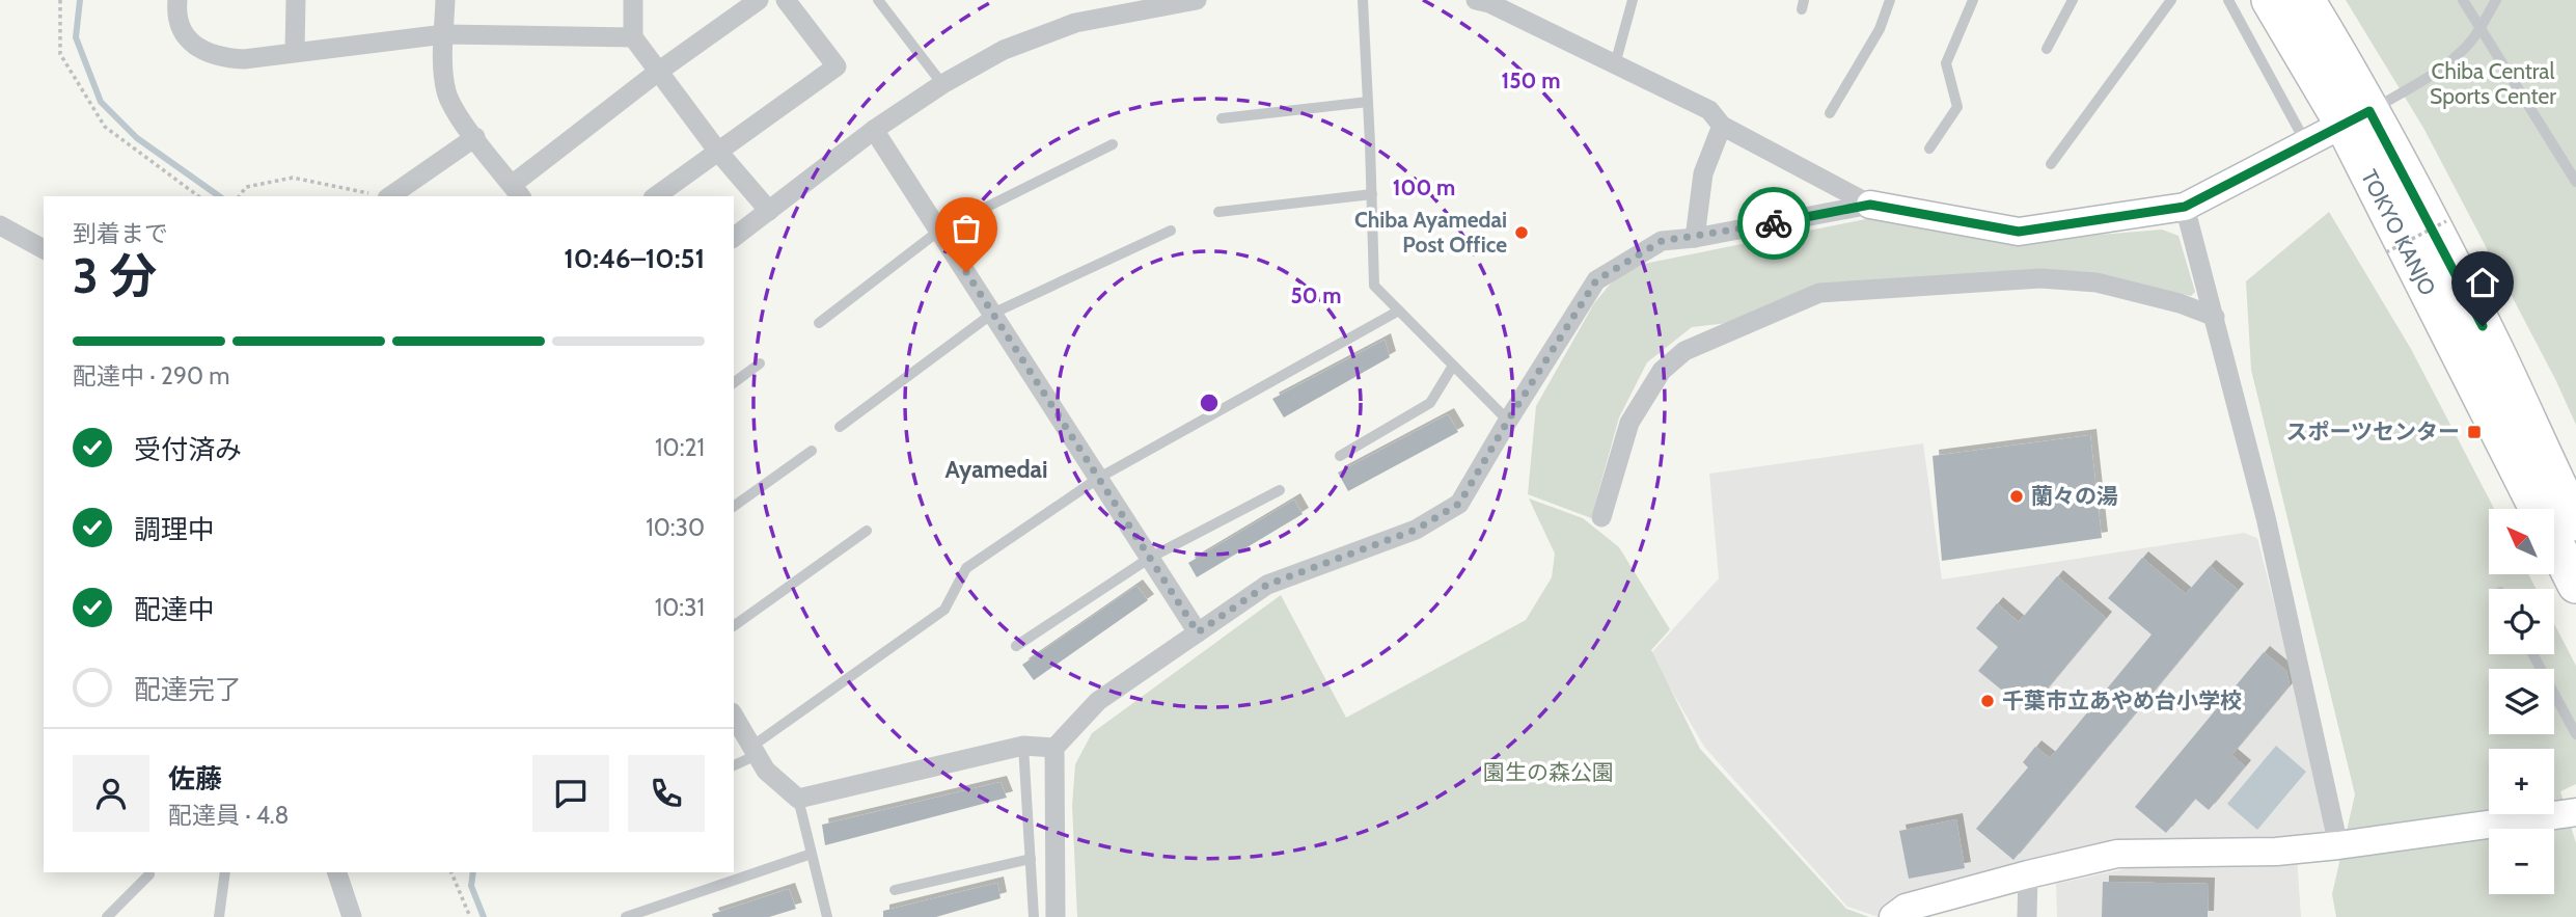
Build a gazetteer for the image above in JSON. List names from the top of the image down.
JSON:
{
  "streets": {
    "highway": ["TOKYO KANJO"]
  },
  "districts": ["Ayamedai"],
  "parks": ["Chiba Central Sports Center", "園生の森公園"],
  "places": {
    "other": ["Chiba Ayamedai Post Office", "蘭々の湯", "千葉市立あやめ台小学校"],
    "transit": ["スポーツセンター"]
  },
  "north": "top left",
  "page": {
    "heading": ["3 分", "到着まで", "10:46–10:51"],
    "panel": ["佐藤", "配達員 · 4.8"],
    "bar": "配達中 · 290 m",
    "list": [
      ["受付済み", "10:21"],
      ["調理中", "10:30"],
      ["配達中", "10:31"],
      "配達完了"
    ],
    "map_buttons": ["+", "−"]
  },
  "rings": ["150 m", "100 m", "50 m"]
}
